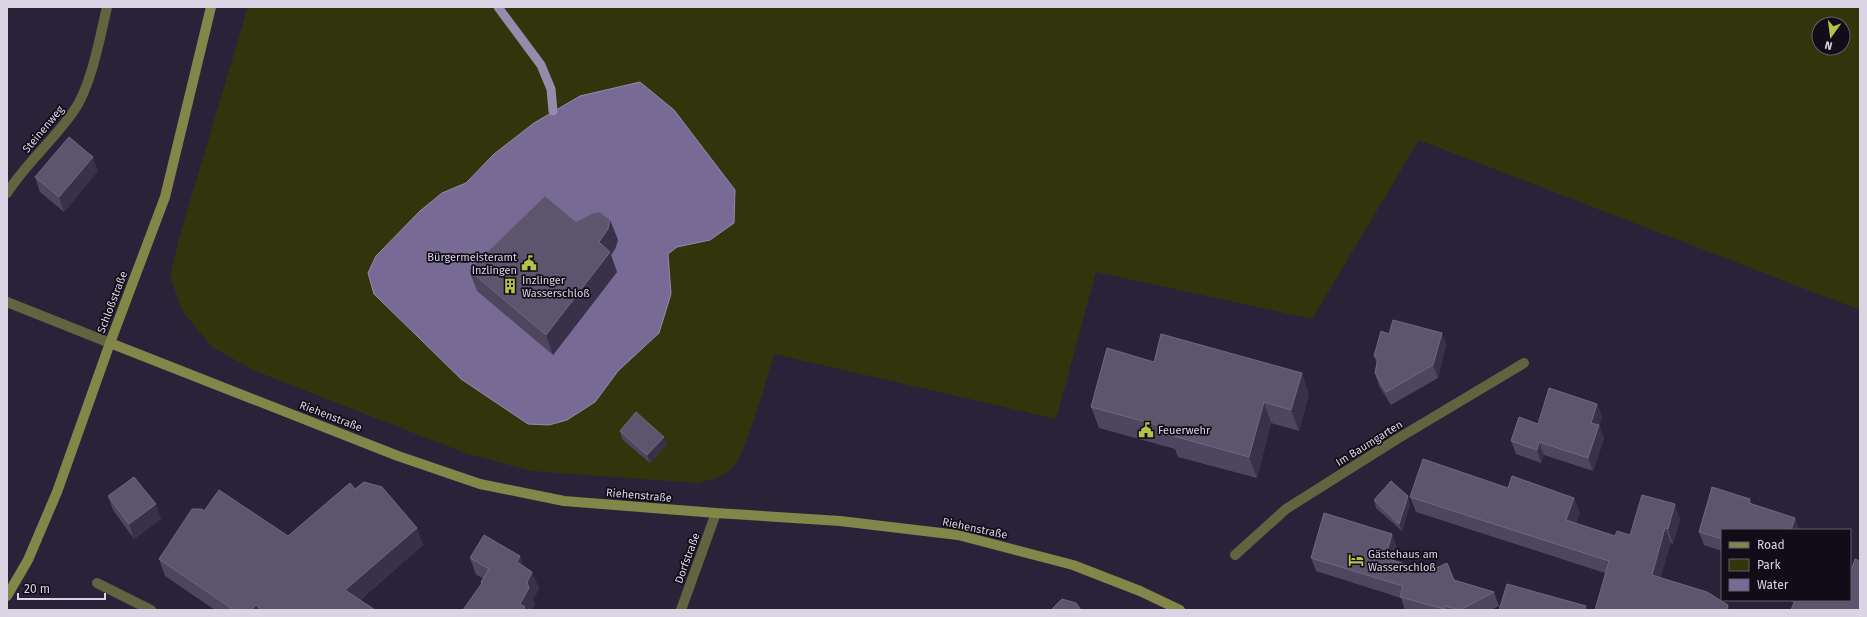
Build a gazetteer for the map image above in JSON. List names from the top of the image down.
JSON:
{
  "streets": {
    "street": [
      "Steinenweg",
      "Schloßstraße",
      "Riehenstraße",
      "Im Baumgarten",
      "Dorfstraße"
    ]
  },
  "crossings": [
    ["Schloßstraße", "Riehenstraße"],
    ["Riehenstraße", "Dorfstraße"]
  ],
  "places": {
    "public building": ["Bürgermeisteramt Inzlingen", "Feuerwehr"],
    "building": ["Inzlinger Wasserschloß"],
    "hotel": ["Gästehaus am Wasserschloß"]
  },
  "legend": ["Road", "Park", "Water"],
  "scale_bar": "20 m",
  "north": "bottom"
}
